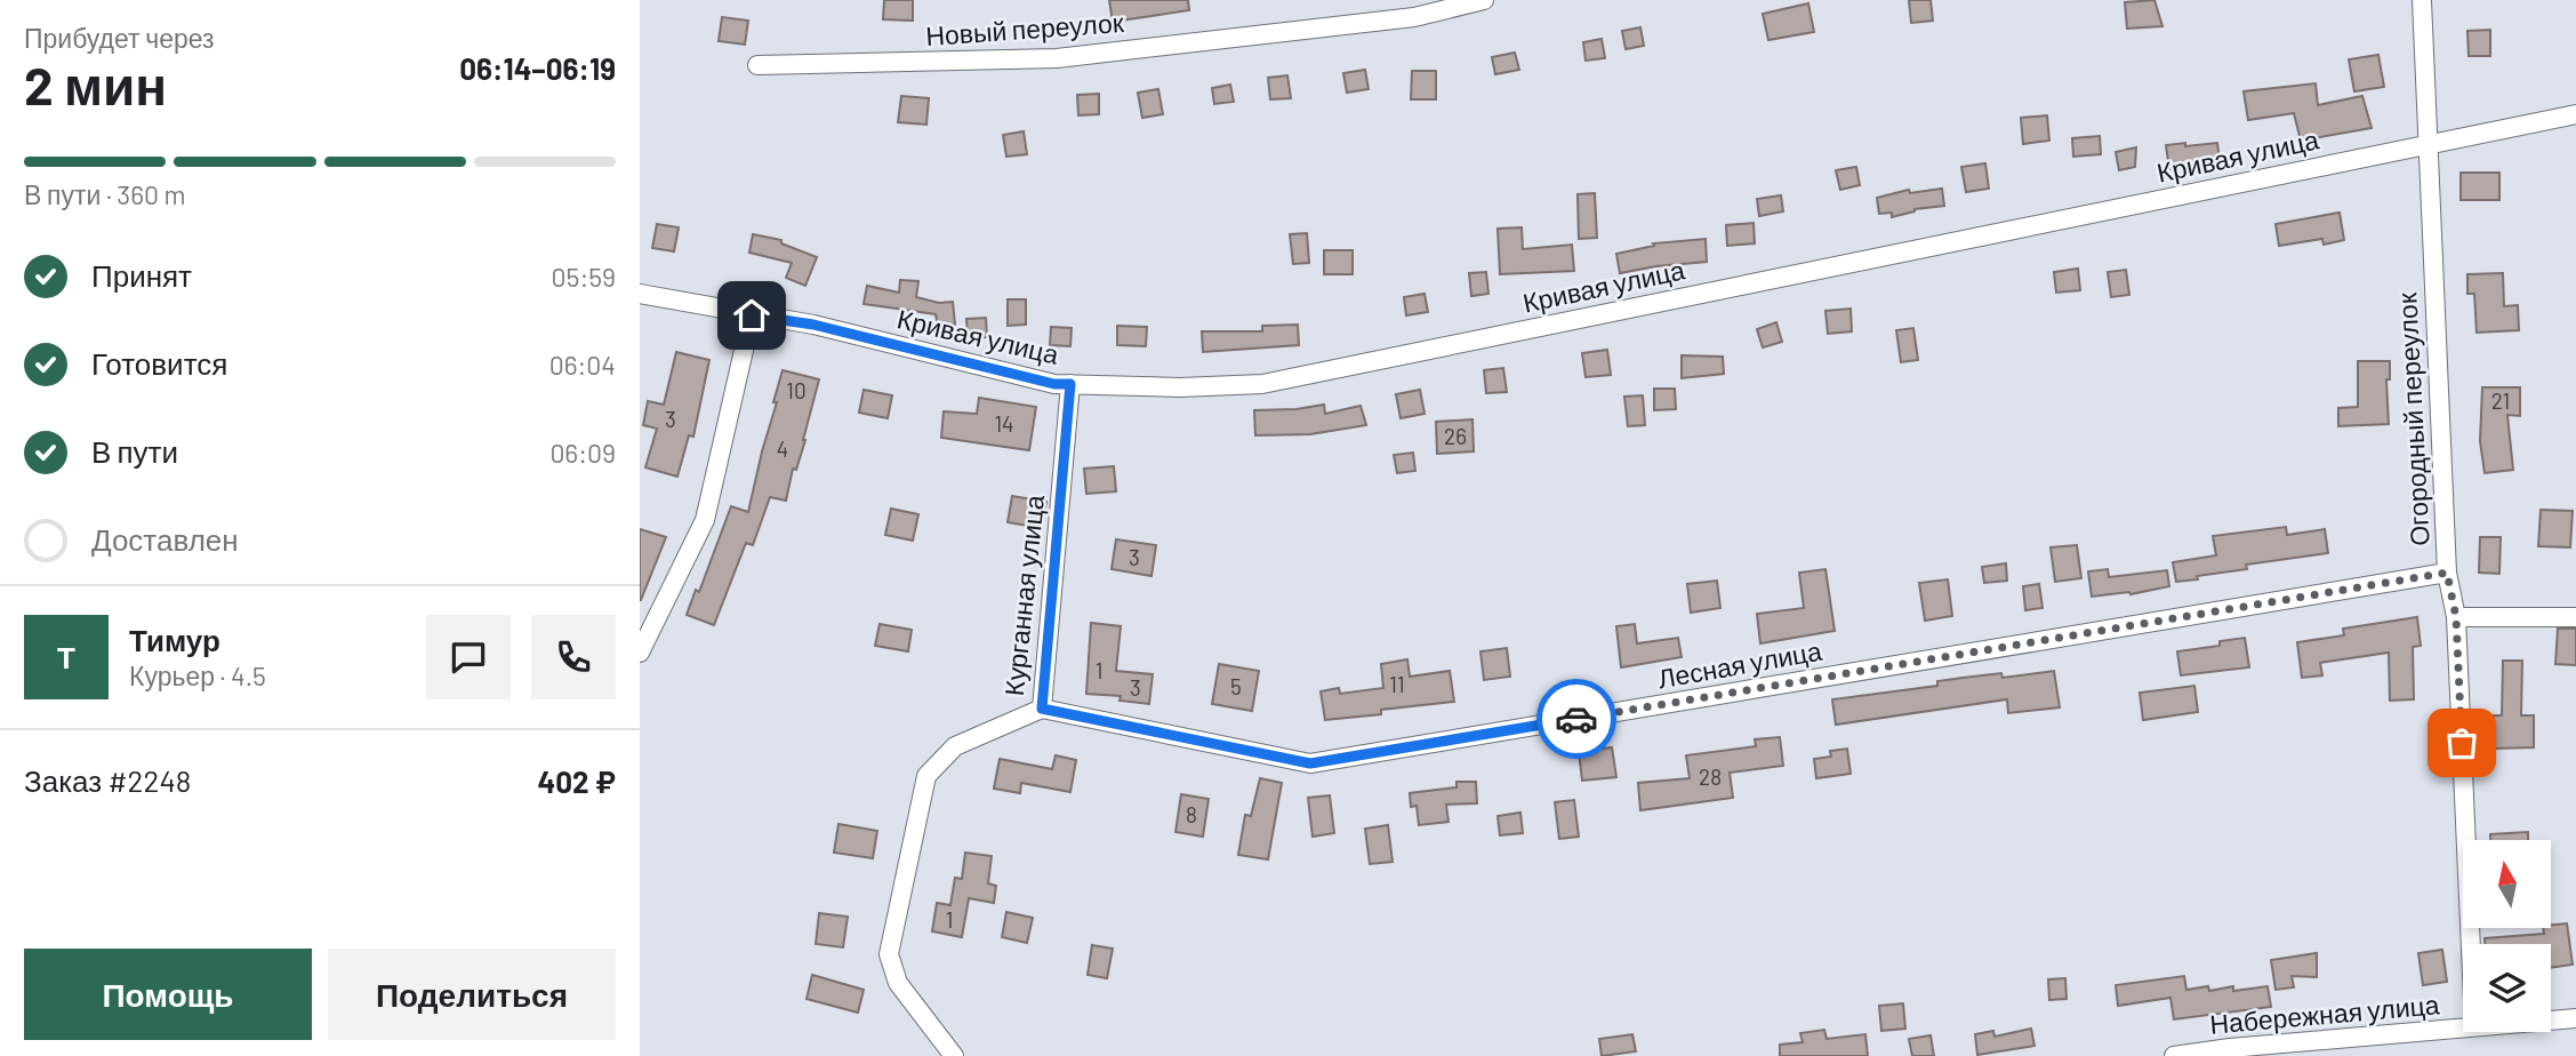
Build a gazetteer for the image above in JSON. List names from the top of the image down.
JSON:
{
  "streets": {
    "street": [
      "Новый переулок",
      "Кривая улица",
      "Огородный переулок",
      "Курганная улица",
      "Лесная улица",
      "Набережная улица"
    ]
  },
  "crossings": [
    ["Кривая улица", "Огородный переулок"],
    ["Кривая улица", "Курганная улица"],
    ["Огородный переулок", "Лесная улица"],
    ["Курганная улица", "Лесная улица"]
  ],
  "house_numbers": [
    "10",
    "21",
    "3",
    "14",
    "26",
    "4",
    "3",
    "1",
    "11",
    "5",
    "3",
    "28",
    "8",
    "1"
  ],
  "north": "top",
  "page": {
    "heading": ["2 мин", "Прибудет через", "06:14–06:19"],
    "panel": [
      "Тимур",
      "Курьер · 4.5",
      "Заказ #2248",
      "402 ₽"
    ],
    "bar": "В пути · 360 m",
    "list": [
      ["Принят", "05:59"],
      ["Готовится", "06:04"],
      ["В пути", "06:09"],
      "Доставлен"
    ],
    "round": "Т",
    "buttons": ["Помощь", "Поделиться"]
  }
}
